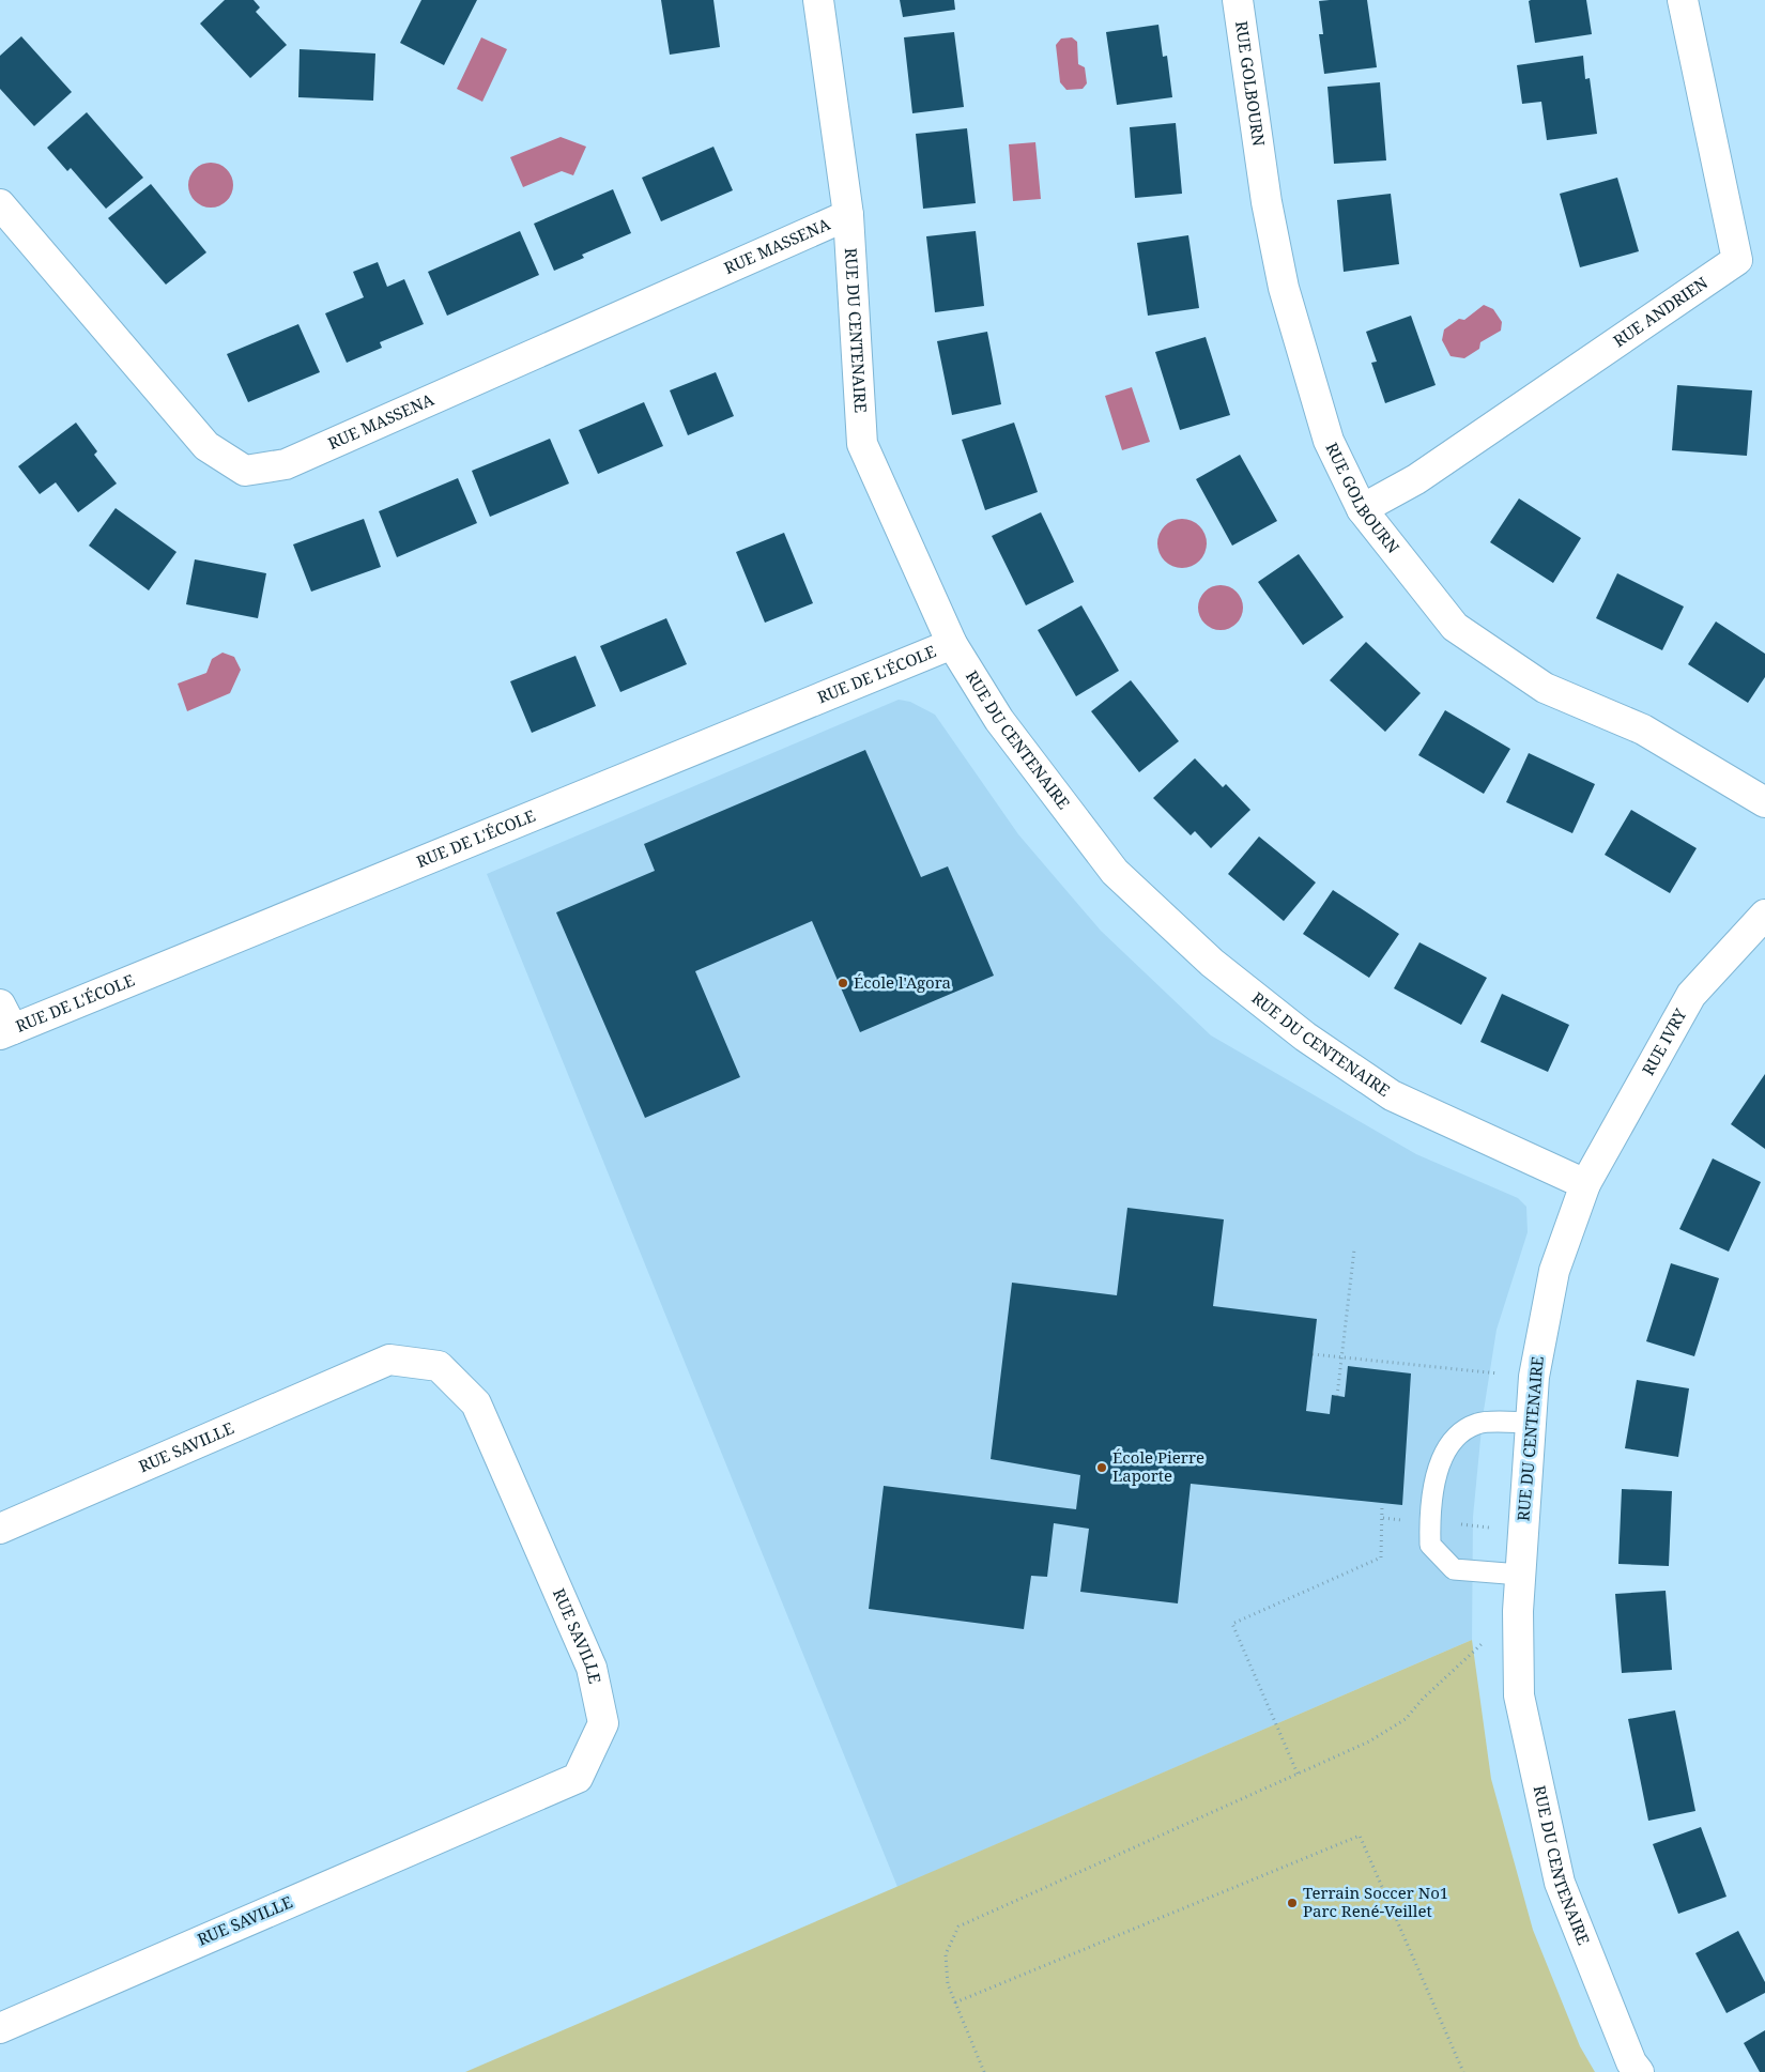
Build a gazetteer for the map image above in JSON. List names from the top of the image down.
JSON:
{
  "streets": {
    "street": [
      "RUE GOLBOURN",
      "RUE MASSENA",
      "RUE ANDRIEN",
      "RUE DU CENTENAIRE",
      "RUE DE L'ÉCOLE",
      "RUE IVRY",
      "RUE SAVILLE"
    ]
  },
  "crossings": [
    ["RUE GOLBOURN", "RUE ANDRIEN"],
    ["RUE MASSENA", "RUE DU CENTENAIRE"],
    ["RUE DU CENTENAIRE", "RUE DE L'ÉCOLE"],
    ["RUE DU CENTENAIRE", "RUE IVRY"]
  ],
  "places": ["École l'Agora", "École Pierre Laporte", "Terrain Soccer No1 Parc René-Veillet"]
}
